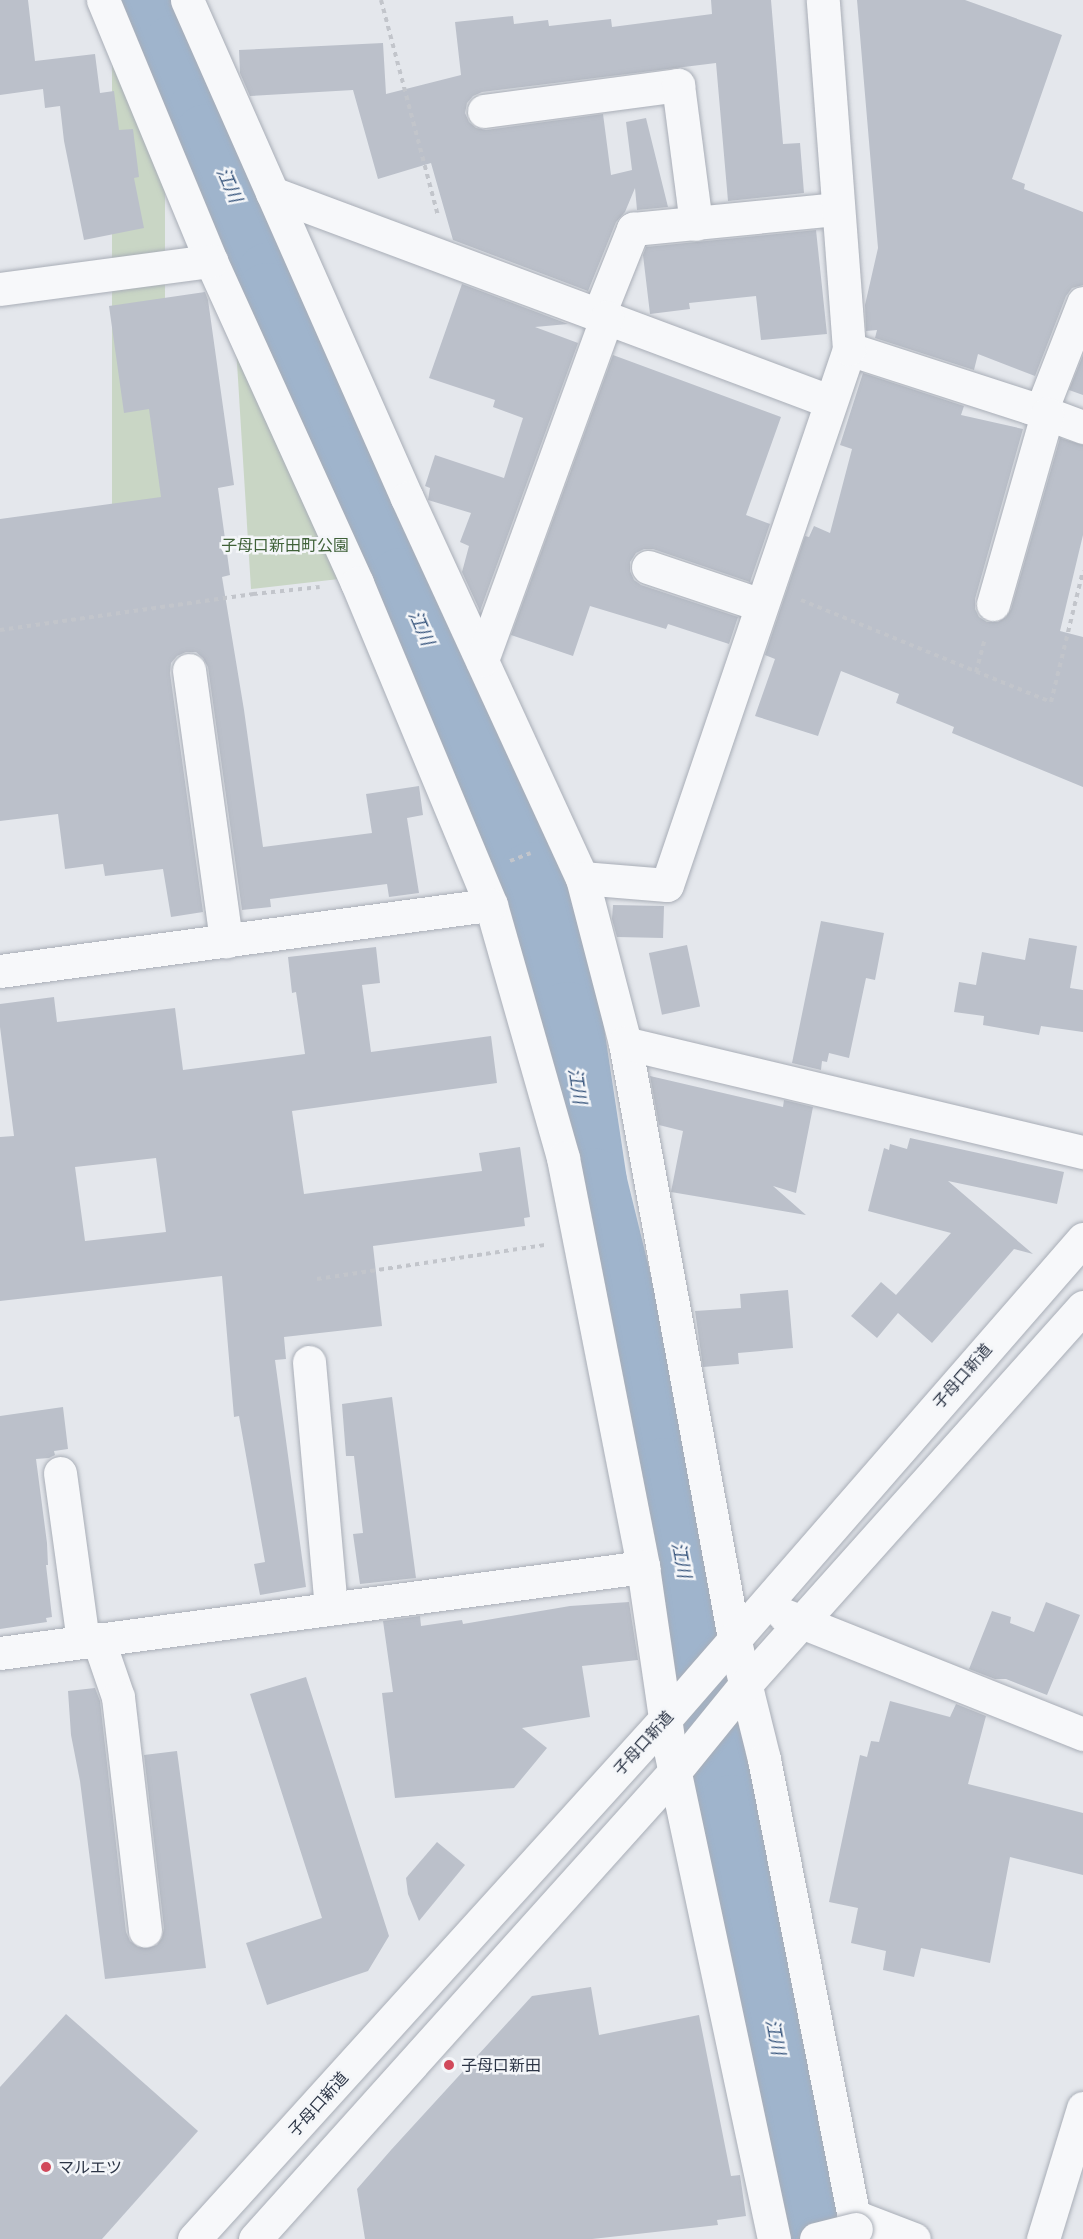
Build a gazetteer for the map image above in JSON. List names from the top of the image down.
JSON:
{
  "streets": {
    "street": ["子母口新道"]
  },
  "water": ["江川"],
  "parks": ["子母口新田町公園"],
  "places": ["子母口新田", "マルエツ"]
}
